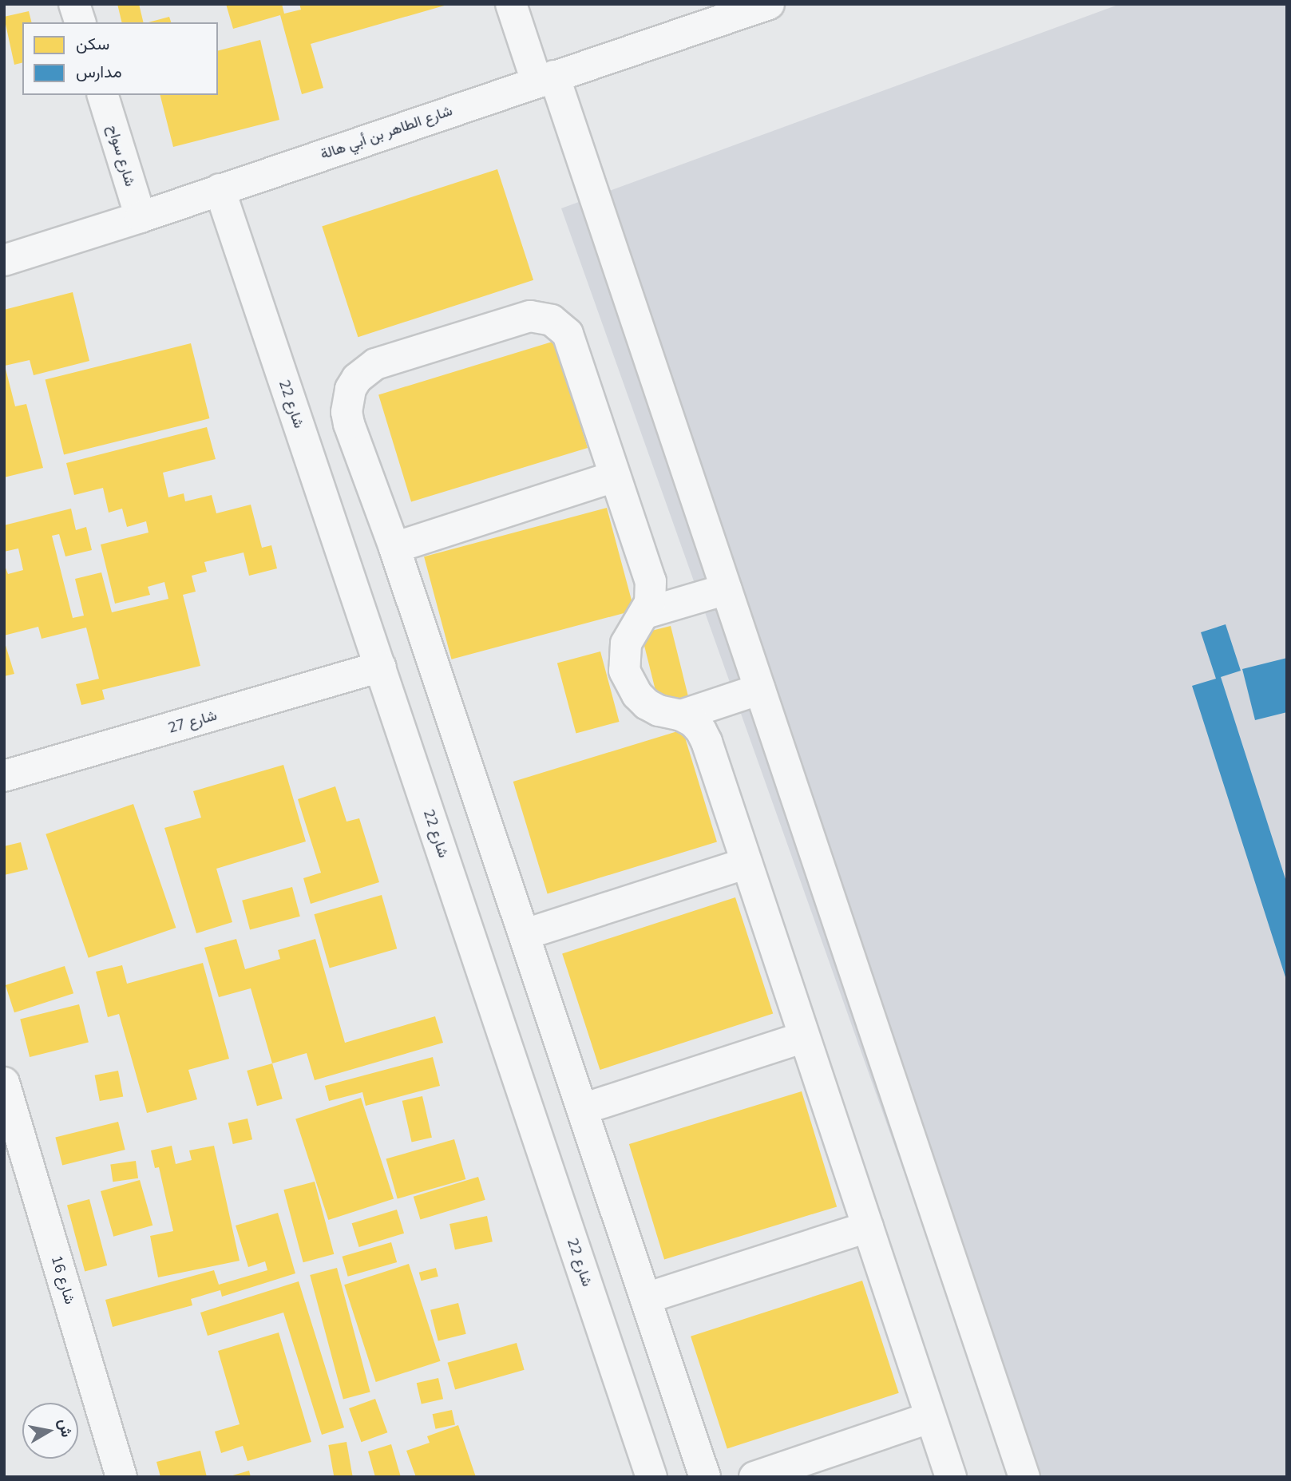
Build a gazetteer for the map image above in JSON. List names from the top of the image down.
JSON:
{
  "streets": {
    "street": [
      "شارع الطاهر بن أبي هالة",
      "شارع سواح",
      "شارع 22",
      "شارع 27",
      "شارع 16"
    ]
  },
  "crossings": [
    ["شارع الطاهر بن أبي هالة", "شارع سواح"],
    ["شارع الطاهر بن أبي هالة", "شارع 22"],
    ["شارع 22", "شارع 27"]
  ],
  "legend": ["سكن", "مدارس"],
  "north": "right"
}
